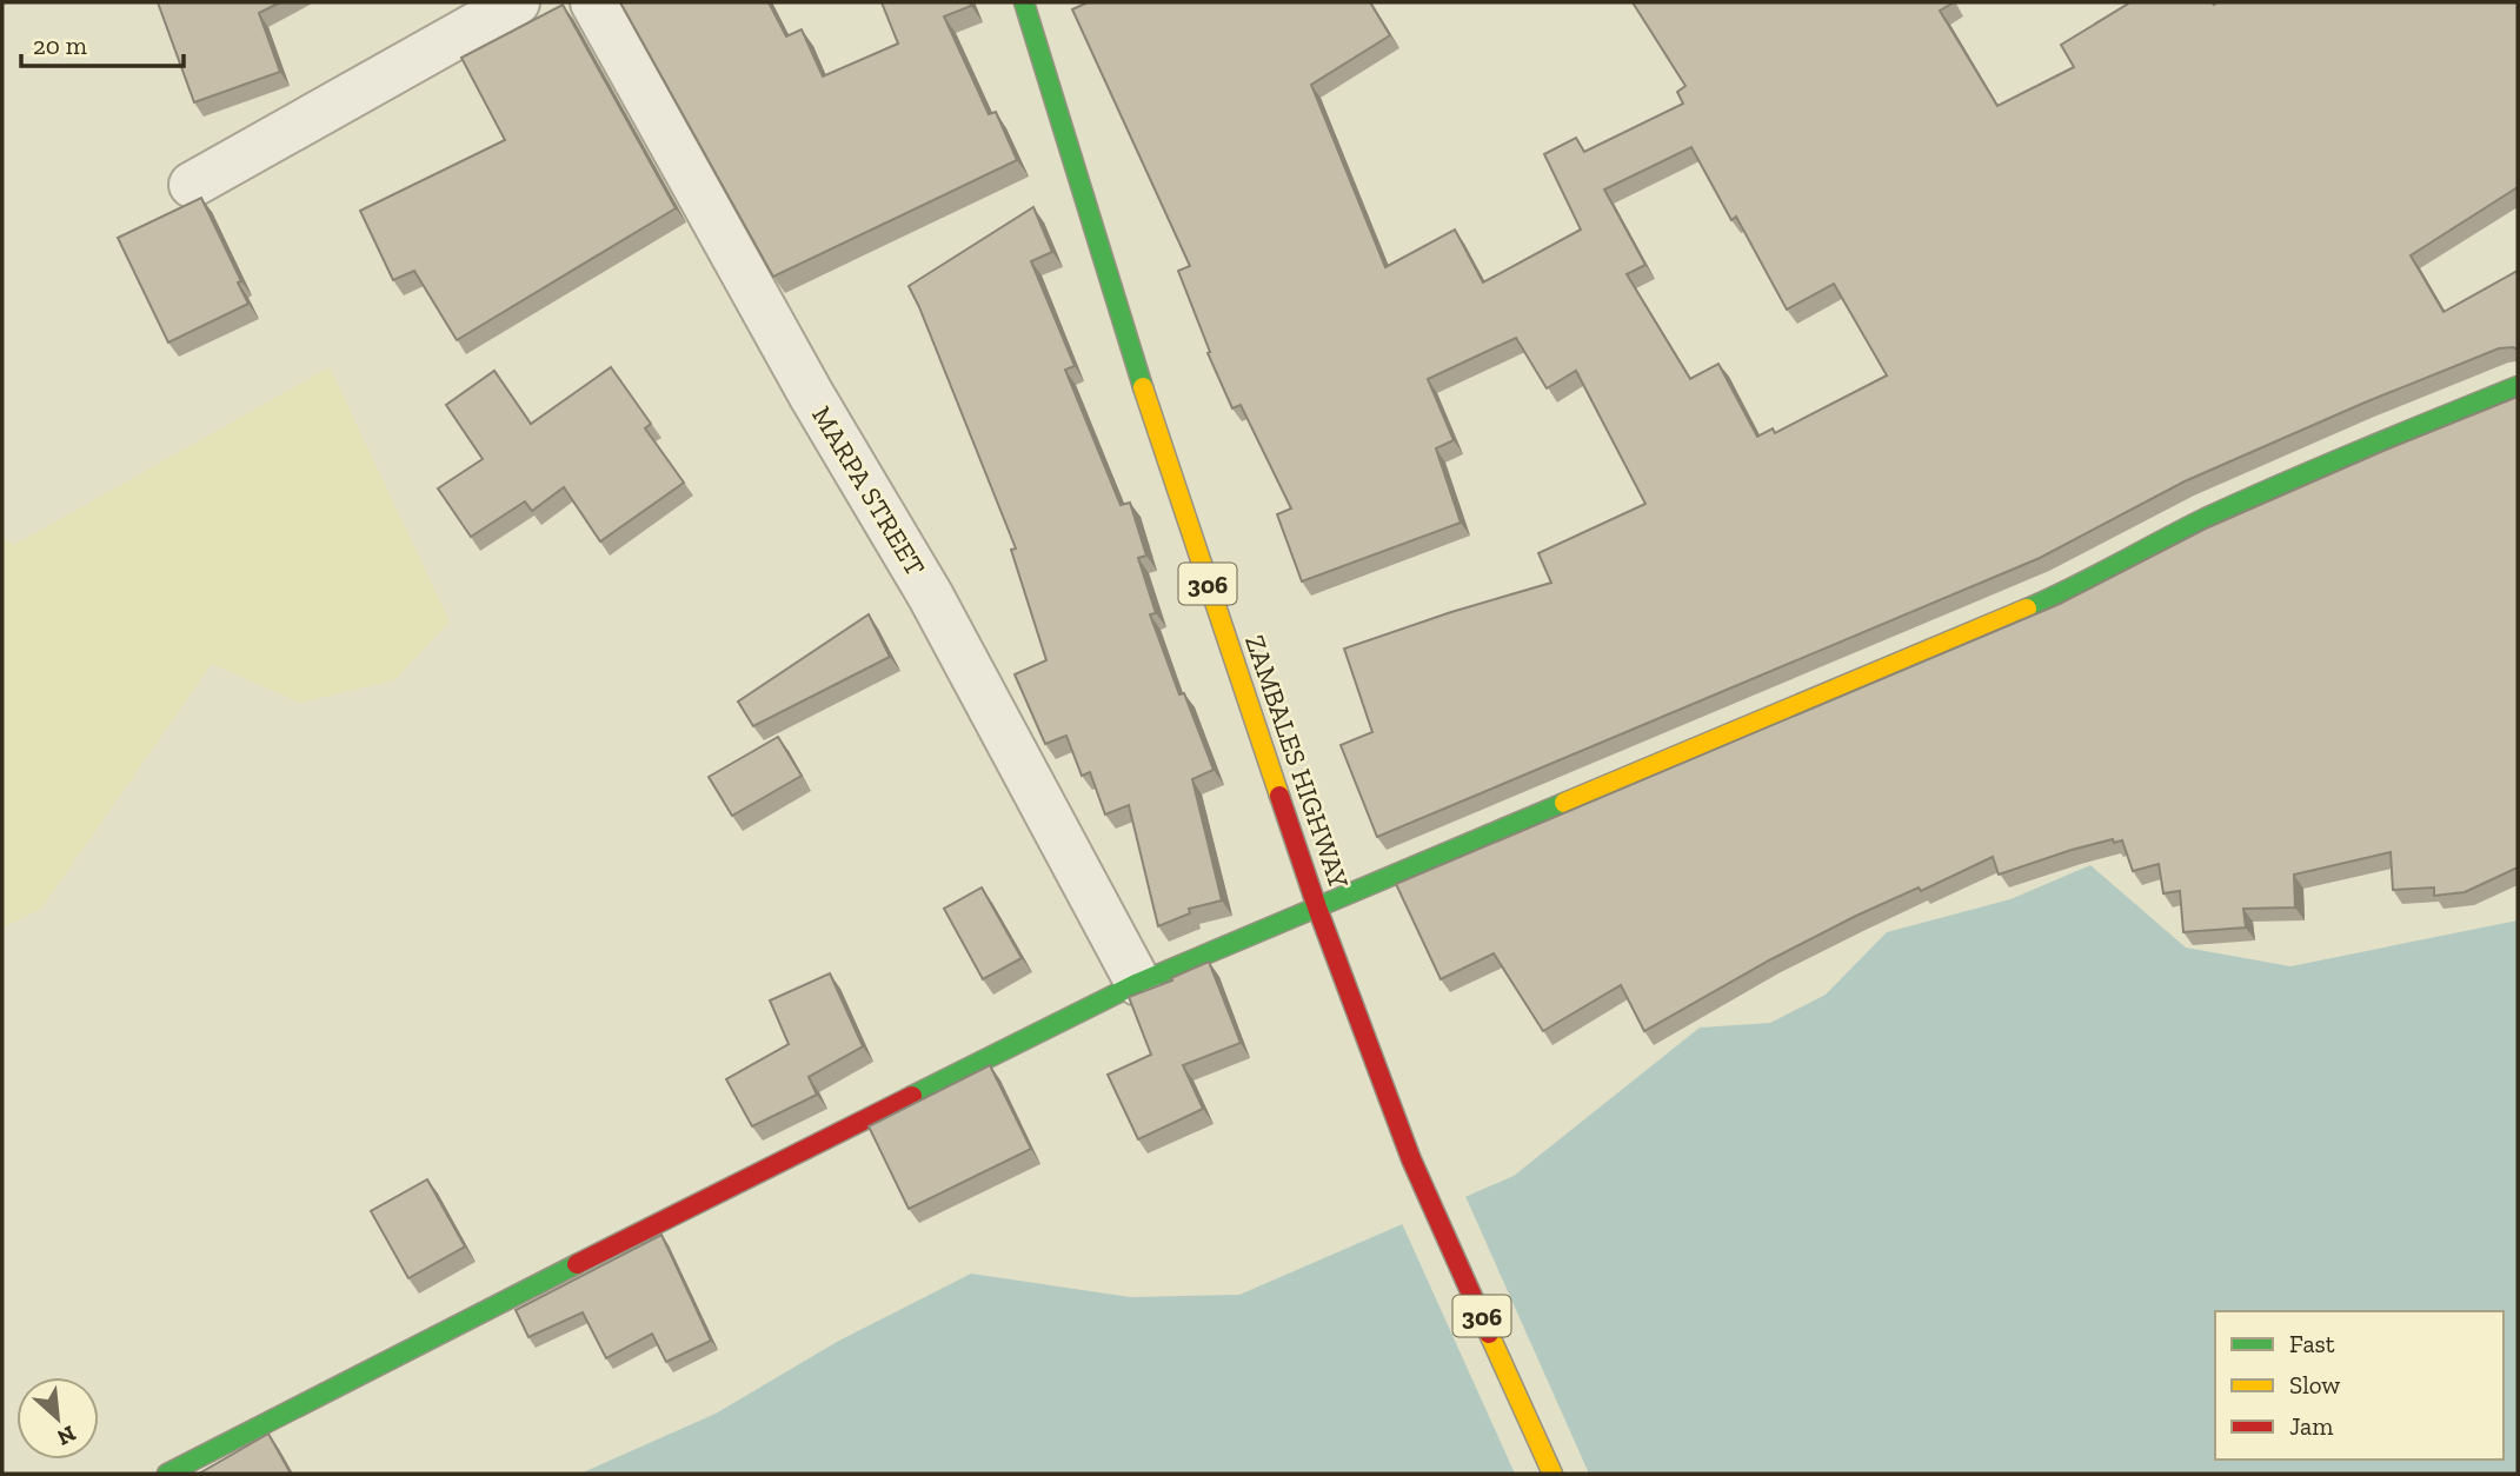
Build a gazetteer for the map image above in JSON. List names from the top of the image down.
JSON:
{
  "streets": {
    "street": ["MARPA STREET", "306", "ZAMBALES HIGHWAY"]
  },
  "legend": ["Fast", "Slow", "Jam"],
  "scale_bar": "20 m",
  "north": "bottom right"
}
